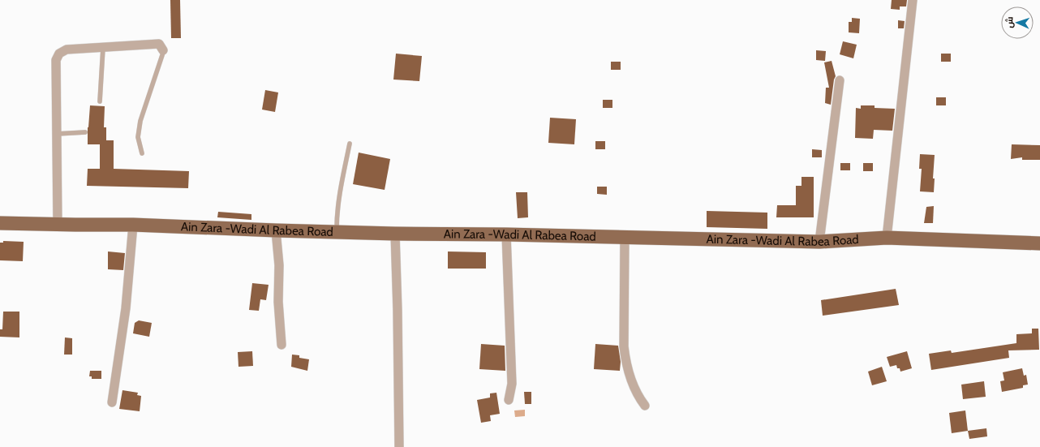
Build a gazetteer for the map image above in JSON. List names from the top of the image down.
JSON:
{
  "streets": {
    "main road": ["Ain Zara -Wadi Al Rabea Road"]
  },
  "north": "left"
}
